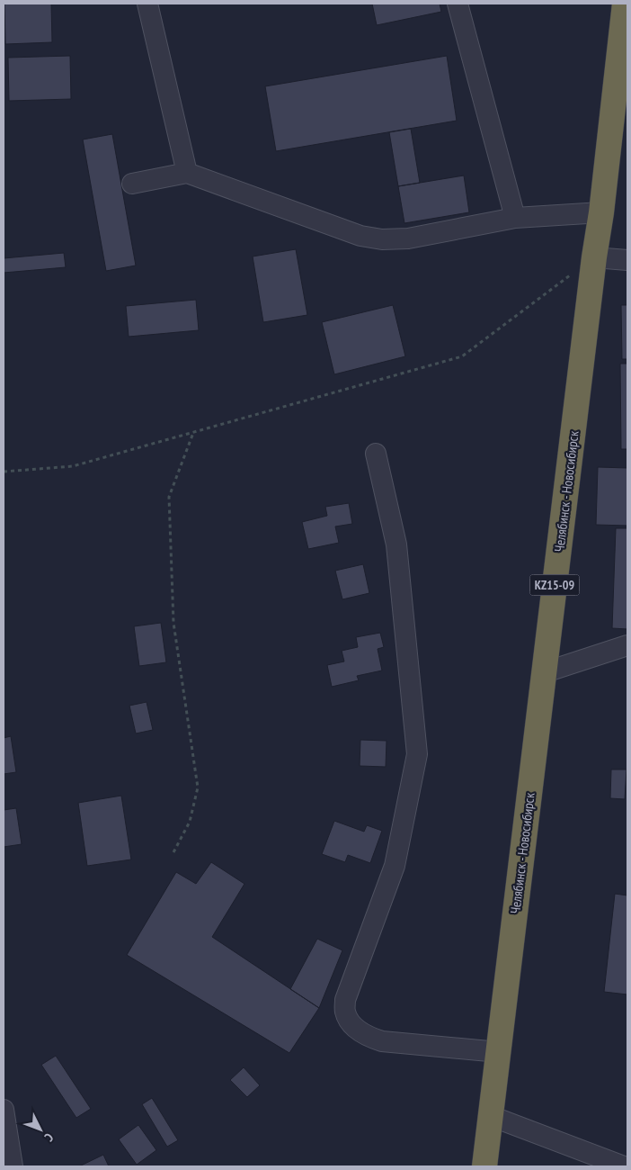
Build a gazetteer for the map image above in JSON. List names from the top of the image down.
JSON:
{
  "streets": {
    "highway": ["Челябинск - Новосибирск", "KZ15-09"]
  },
  "north": "bottom right"
}
